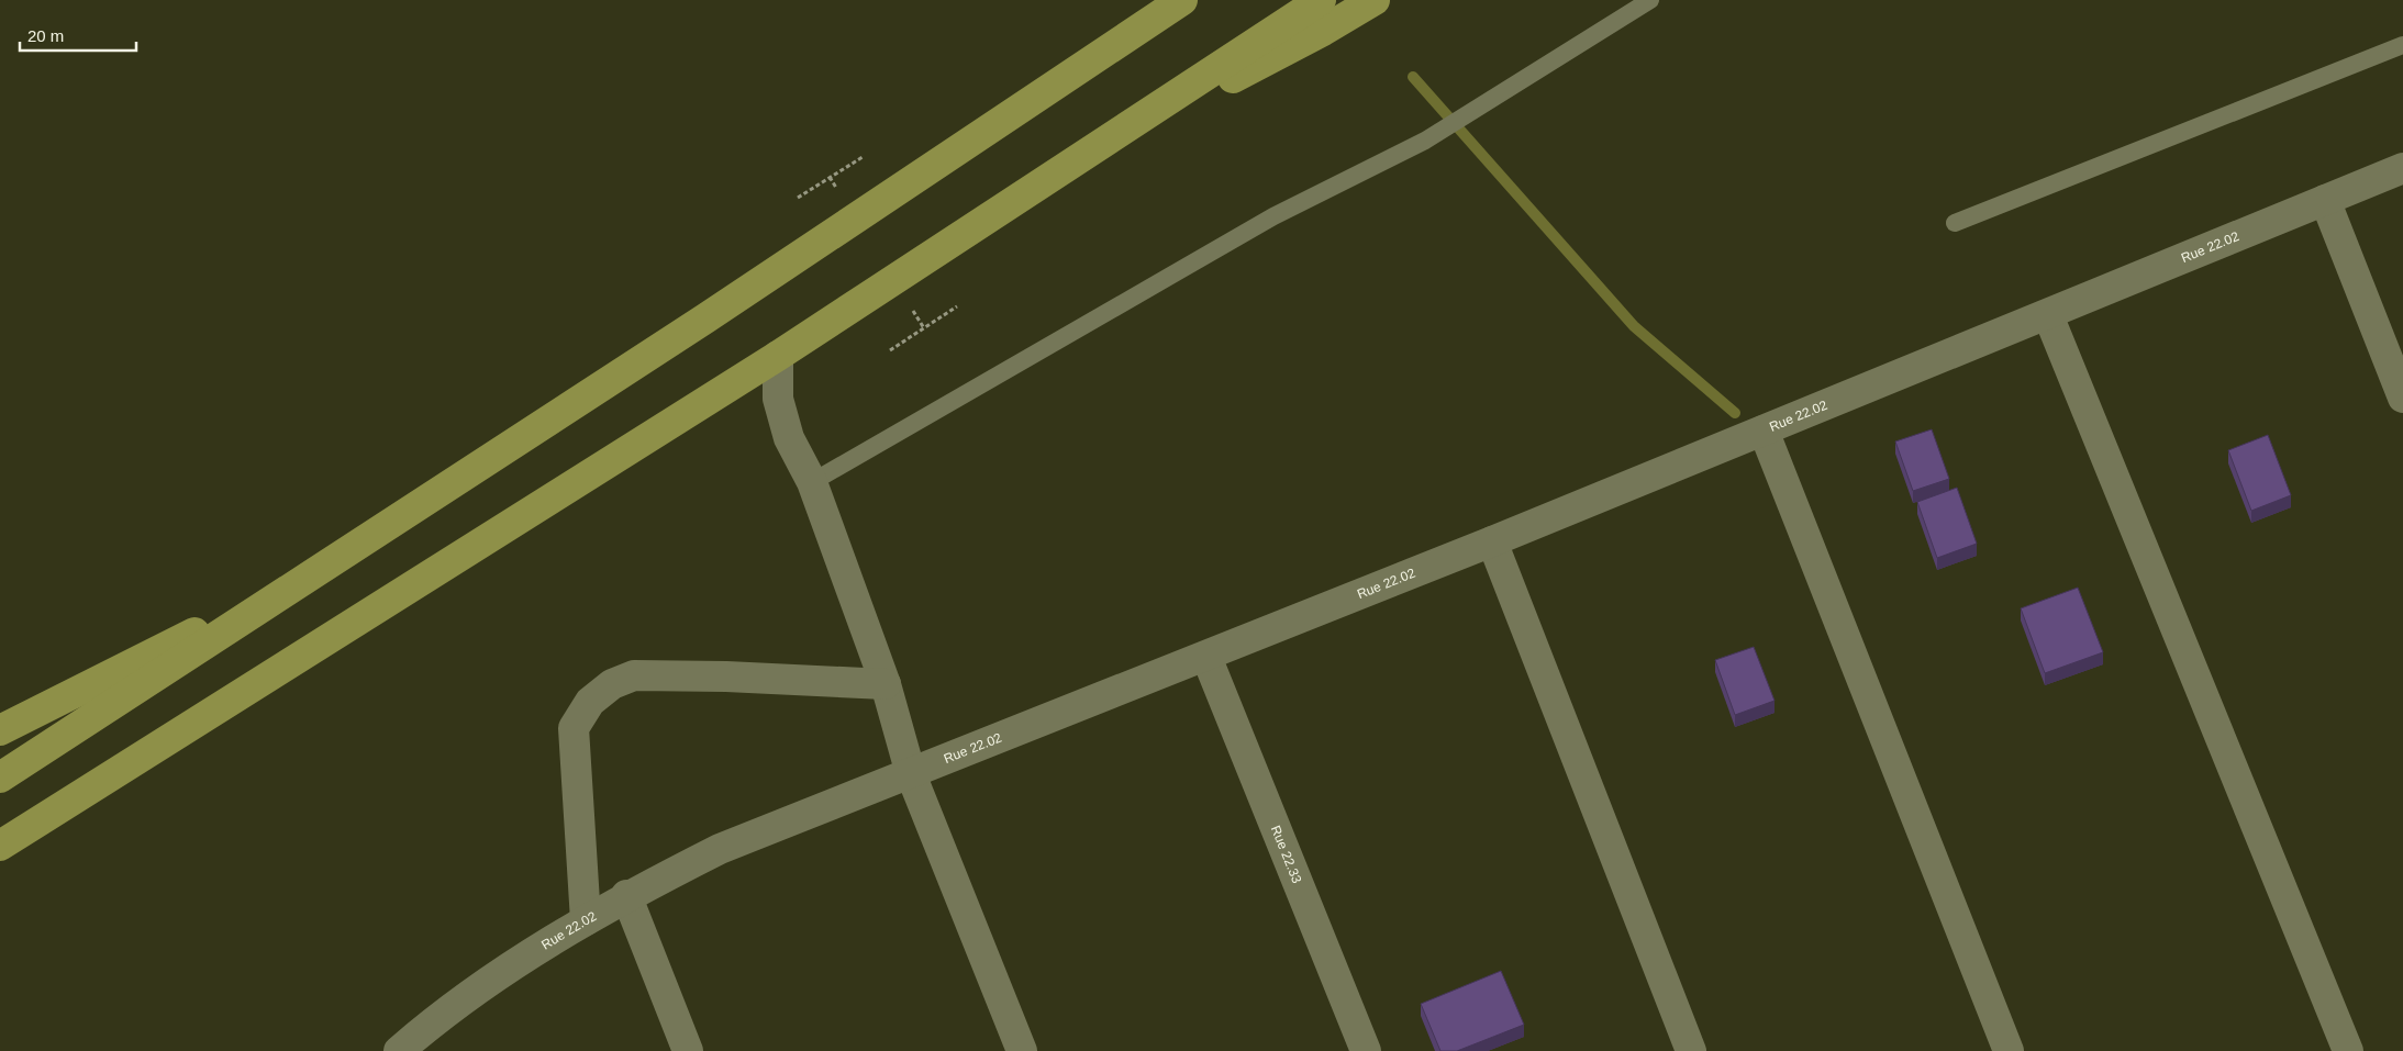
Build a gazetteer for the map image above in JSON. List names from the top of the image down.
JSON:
{
  "streets": {
    "street": ["Rue 22.02", "Rue 22.33"]
  },
  "crossings": [
    ["Rue 22.02", "Rue 22.33"]
  ],
  "scale_bar": "20 m"
}
